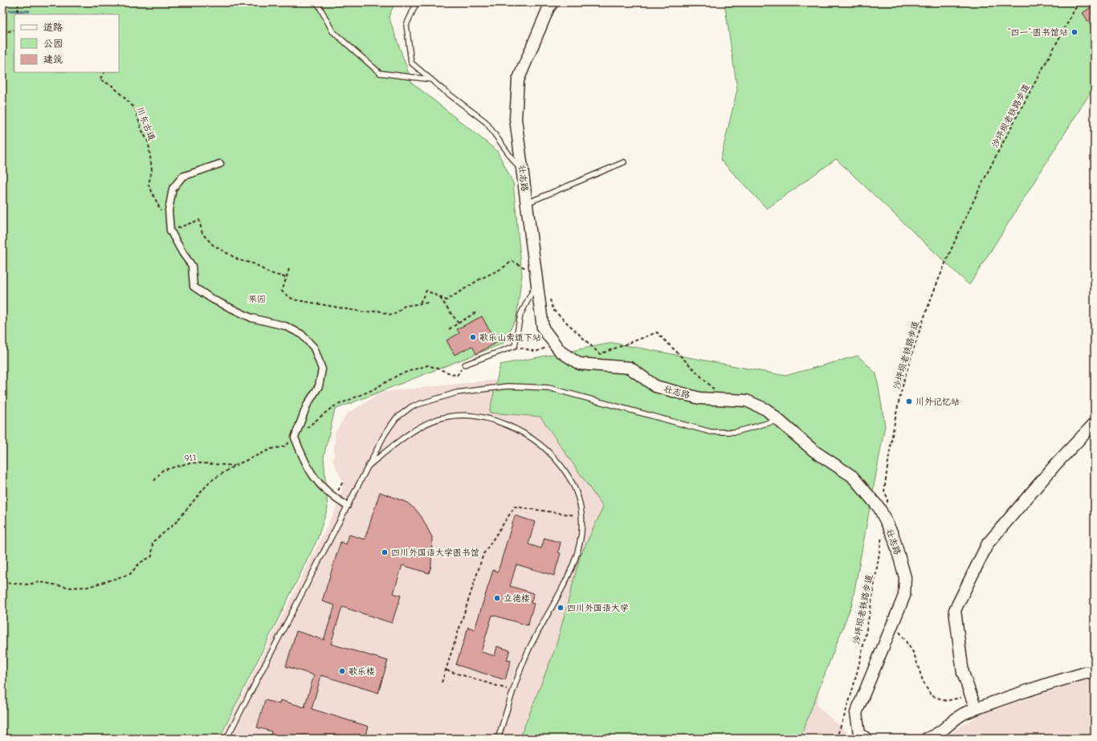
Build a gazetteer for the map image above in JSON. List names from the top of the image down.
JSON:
{
  "streets": {
    "street": ["壮志路"],
    "path": ["沙坪坝老铁路步道", "川东古道", "911"]
  },
  "parks": ["果园"],
  "places": [
    "“四一”·图书馆站",
    "歌乐山索道下站",
    "川外记忆站",
    "四川外国语大学图书馆",
    "立德楼",
    "四川外国语大学",
    "歌乐楼"
  ],
  "legend": ["道路", "公园", "建筑"]
}
